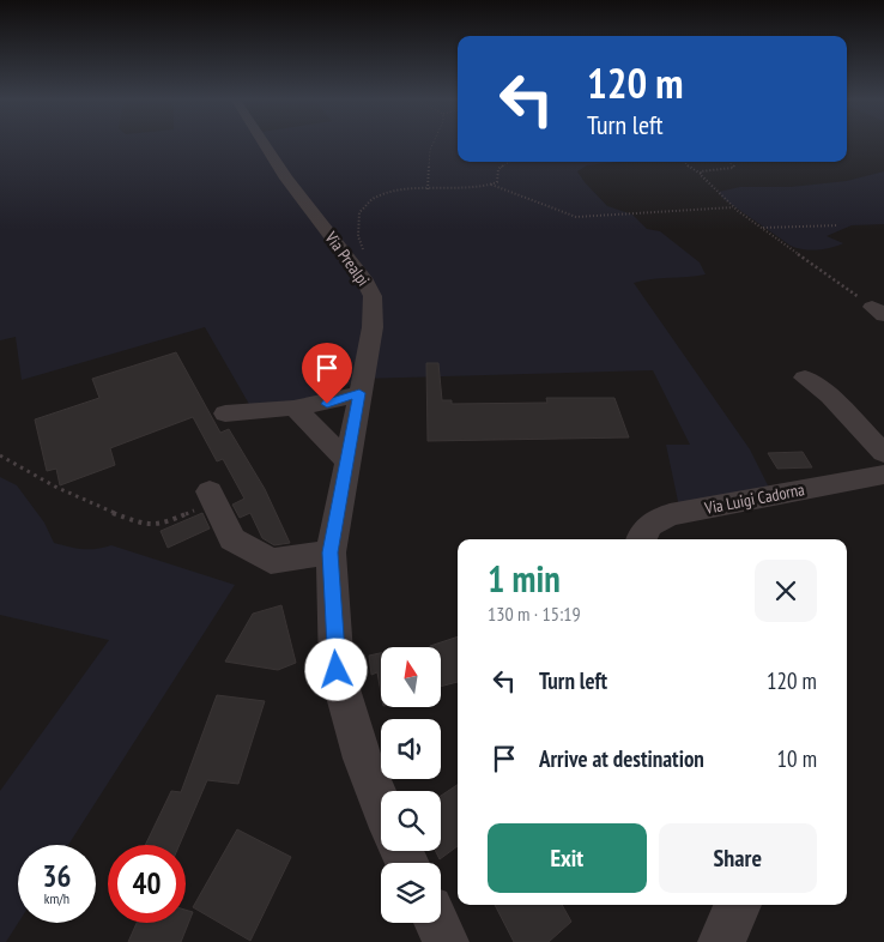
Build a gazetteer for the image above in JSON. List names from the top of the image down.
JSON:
{
  "streets": {
    "street": ["Via Prealpi", "Via Luigi Cadorna"]
  },
  "north": "top",
  "page": {
    "turn": ["120 m", "Turn left"],
    "heading": ["1 min", "130 m · 15:19"],
    "list": [
      {
        "name": "Turn left",
        "value": "120 m"
      },
      {
        "name": "Arrive at destination",
        "value": "10 m"
      }
    ],
    "buttons": ["Exit", "Share"],
    "speed": "36 km/h",
    "limit": "40"
  }
}
